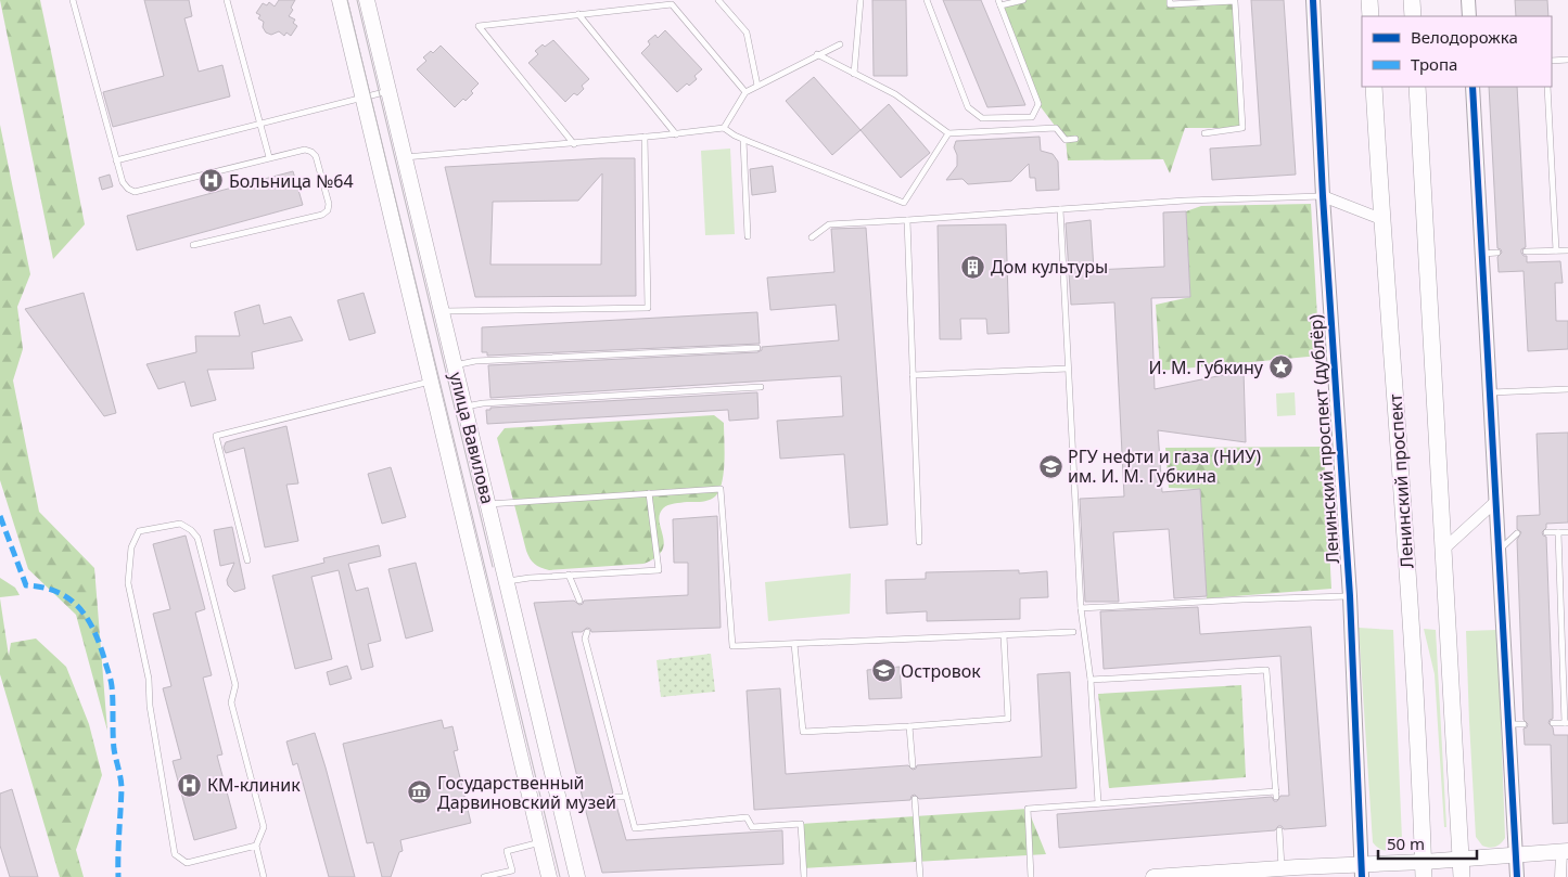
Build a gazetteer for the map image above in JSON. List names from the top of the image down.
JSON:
{
  "streets": {
    "main road": ["улица Вавилова", "Ленинский проспект"],
    "street": ["Ленинский проспект (дублёр)"]
  },
  "places": {
    "hospital": ["Больница №64", "КМ-клиник"],
    "building": ["Дом культуры"],
    "place": ["И. М. Губкину"],
    "school or university": ["РГУ нефти и газа (НИУ) им. И. М. Губкина", "Островок"],
    "museum": ["Государственный Дарвиновский музей"]
  },
  "legend": ["Велодорожка", "Тропа"],
  "scale_bar": "50 m"
}
